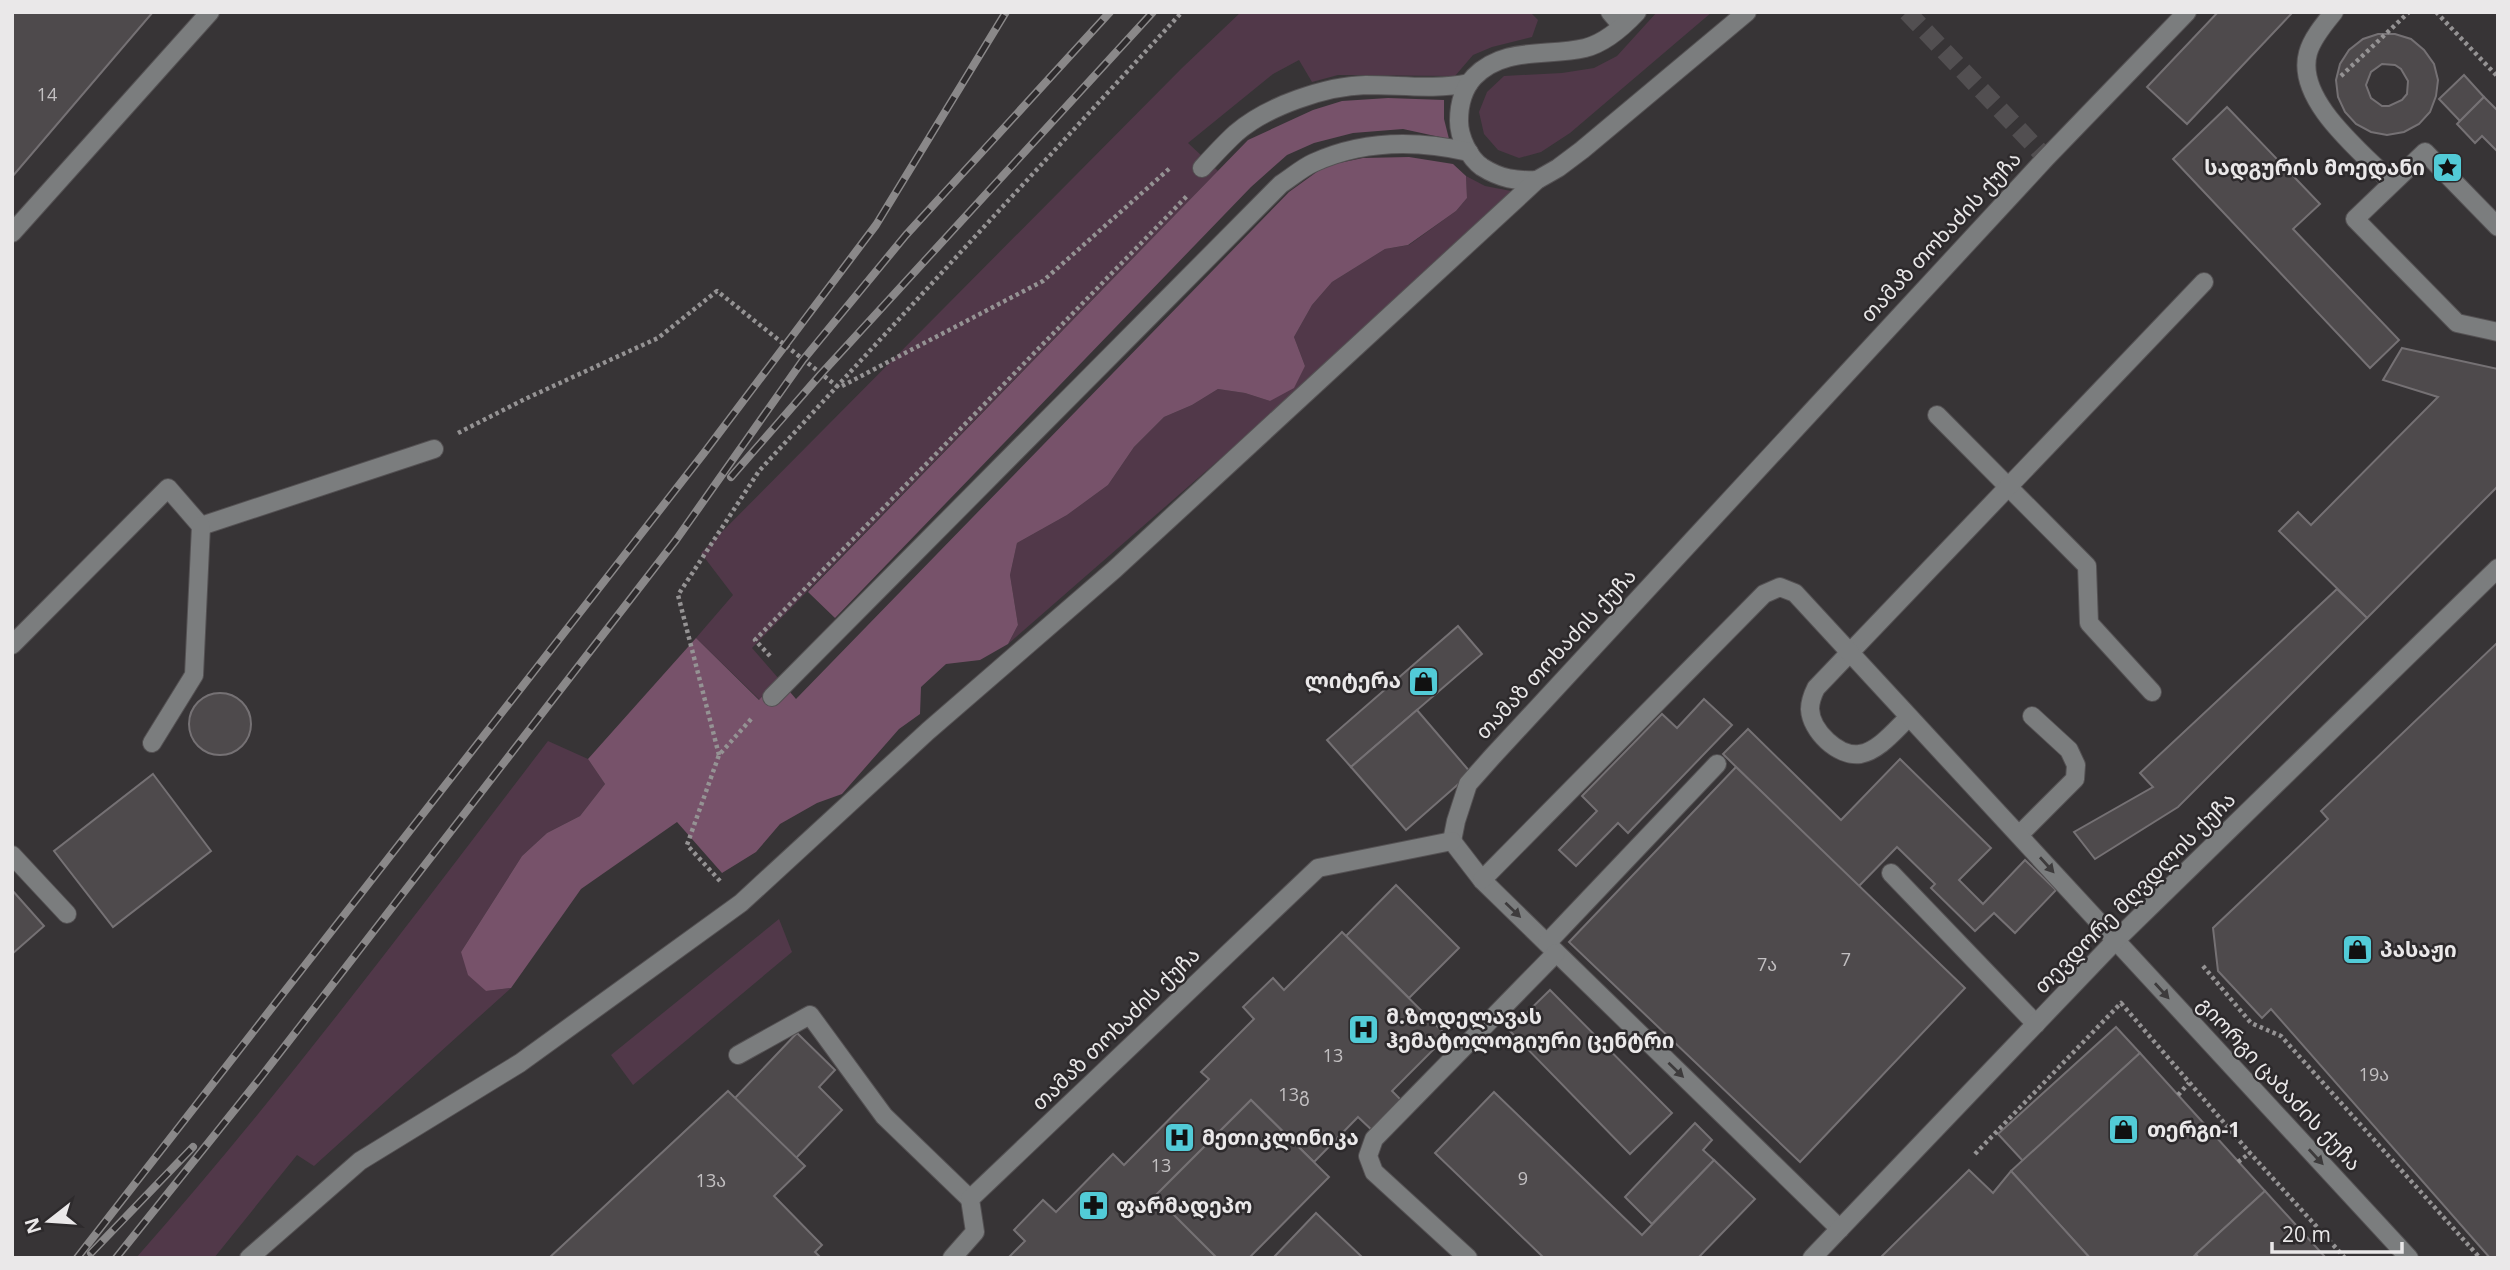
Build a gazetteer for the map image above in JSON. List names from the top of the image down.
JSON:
{
  "streets": {
    "street": ["თამაზ თოხაძის ქუჩა", "თევდორე მღვდლის ქუჩა", "გიორგი ცაბაძის ქუჩა"]
  },
  "crossings": [
    ["თევდორე მღვდლის ქუჩა", "გიორგი ცაბაძის ქუჩა"]
  ],
  "one_way": ["გიორგი ცაბაძის ქუჩა"],
  "places": {
    "place": ["სადგურის მოედანი"],
    "shop": ["ლიტერა", "პასაჟი", "თერგი-1"],
    "hospital": ["მ.ზოდელავას ჰემატოლოგიური ცენტრი", "მეთიკლინიკა"],
    "pharmacy": ["ფარმადეპო"]
  },
  "house_numbers": [
    "14",
    "7",
    "7ა",
    "13",
    "19ა",
    "13გ",
    "13",
    "9",
    "13ა"
  ],
  "scale_bar": "20 m",
  "north": "left"
}
